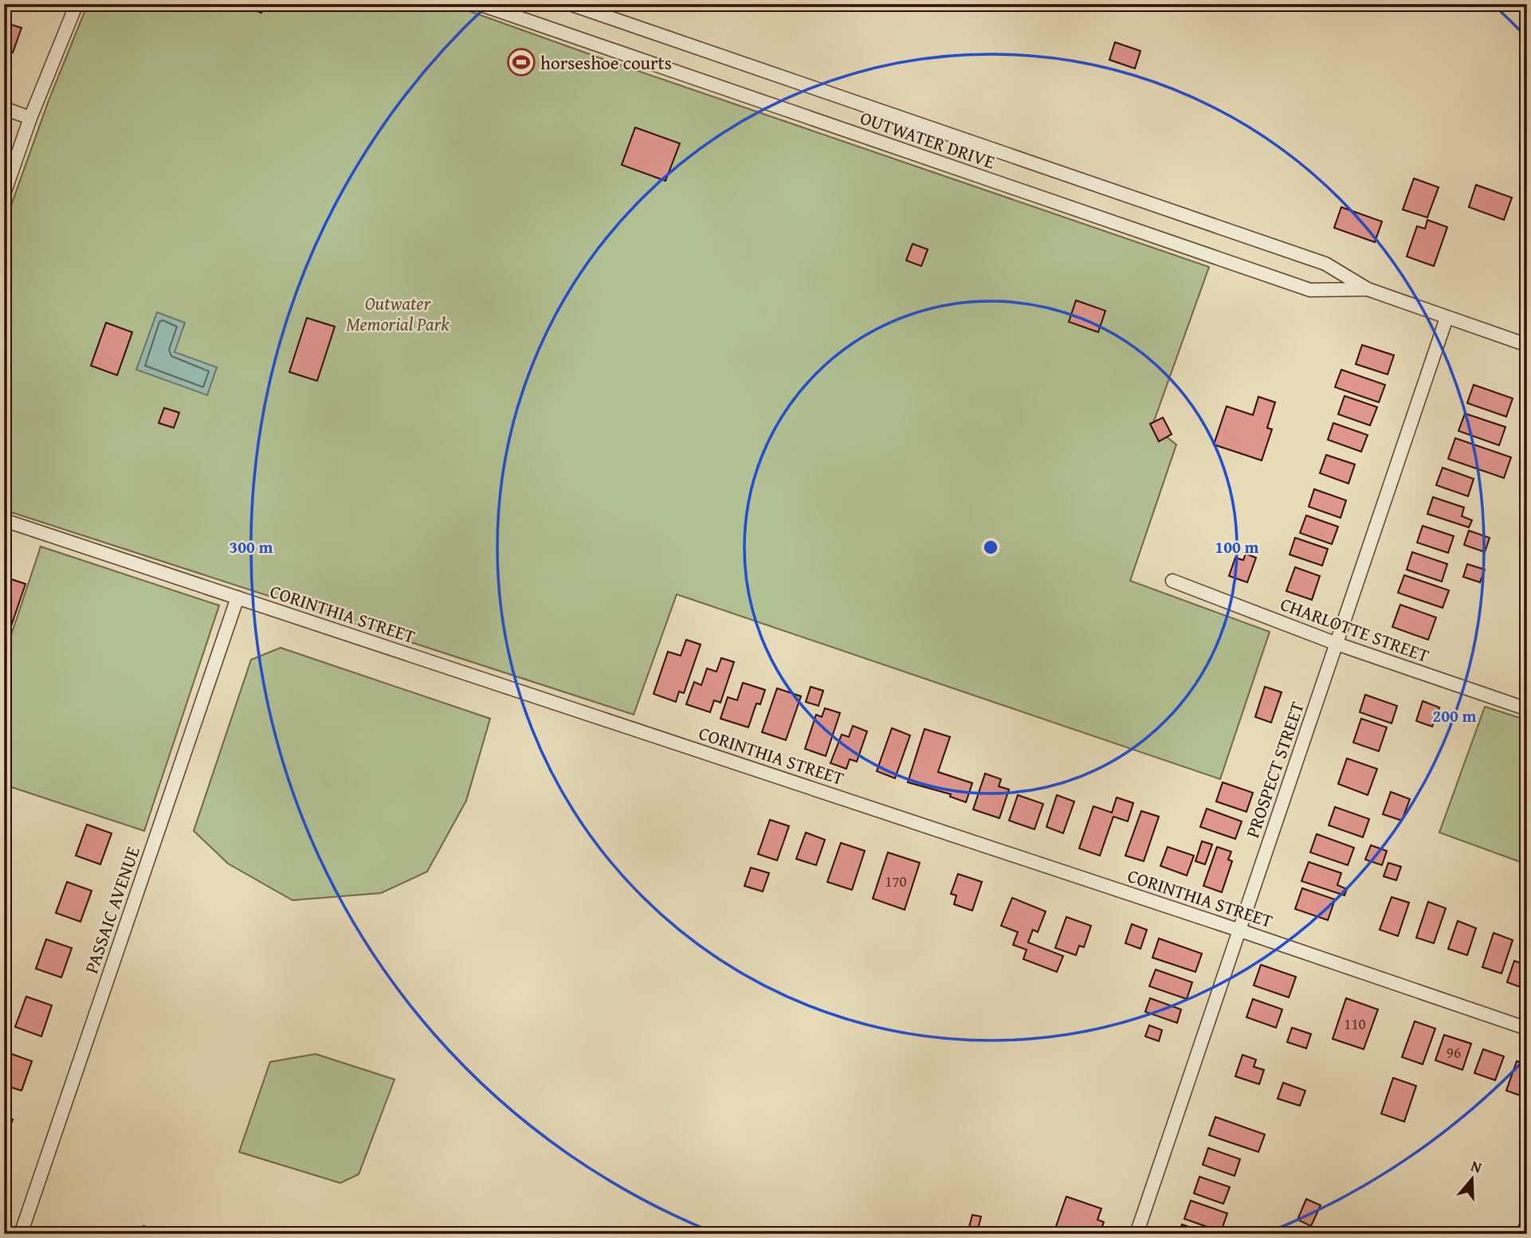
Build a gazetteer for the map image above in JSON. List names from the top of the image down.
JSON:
{
  "streets": {
    "street": [
      "OUTWATER DRIVE",
      "CORINTHIA STREET",
      "CHARLOTTE STREET",
      "PROSPECT STREET",
      "PASSAIC AVENUE"
    ]
  },
  "crossings": [
    ["OUTWATER DRIVE", "PROSPECT STREET"],
    ["CORINTHIA STREET", "PROSPECT STREET"],
    ["CORINTHIA STREET", "PASSAIC AVENUE"],
    ["CHARLOTTE STREET", "PROSPECT STREET"]
  ],
  "parks": ["Outwater Memorial Park"],
  "places": {
    "sports": ["horseshoe courts"]
  },
  "house_numbers": ["170", "110", "96"],
  "north": "top",
  "rings": ["100 m", "300 m", "200 m"]
}
